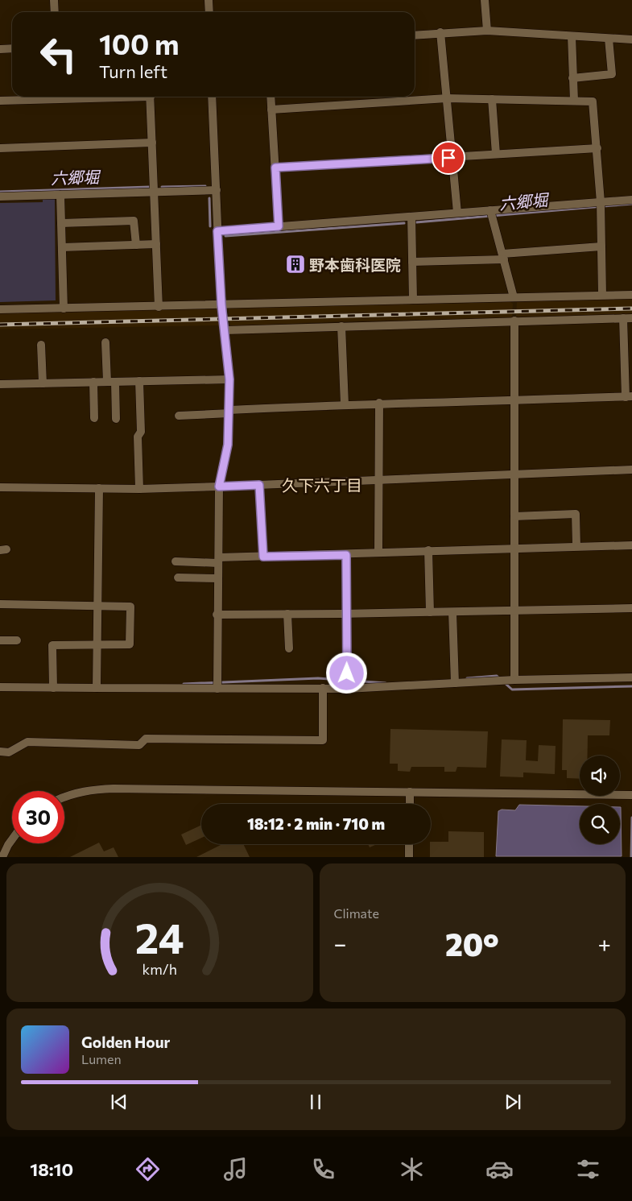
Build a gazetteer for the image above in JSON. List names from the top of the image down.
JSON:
{
  "districts": ["久下六丁目"],
  "water": ["六郷堀"],
  "places": {
    "building": ["野本歯科医院"]
  },
  "page": {
    "turn": ["100 m", "Turn left"],
    "limit": "30",
    "trip": "18:12 · 2 min · 710 m",
    "tile": "Climate",
    "heat": ["−", "20°", "+"],
    "song": ["Golden Hour", "Lumen"],
    "tabs": "18:10",
    "gauge": ["24", "km/h"]
  }
}
